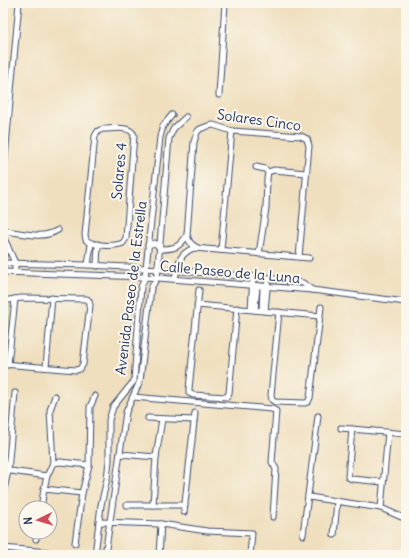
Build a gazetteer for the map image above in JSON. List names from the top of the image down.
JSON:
{
  "streets": {
    "street": [
      "Solares Cinco",
      "Solares 4",
      "Calle Paseo de la Luna",
      "Avenida Paseo de la Estrella"
    ]
  },
  "crossings": [
    ["Solares Cinco", "Avenida Paseo de la Estrella"],
    ["Solares 4", "Calle Paseo de la Luna"],
    ["Calle Paseo de la Luna", "Avenida Paseo de la Estrella"]
  ],
  "north": "left"
}
